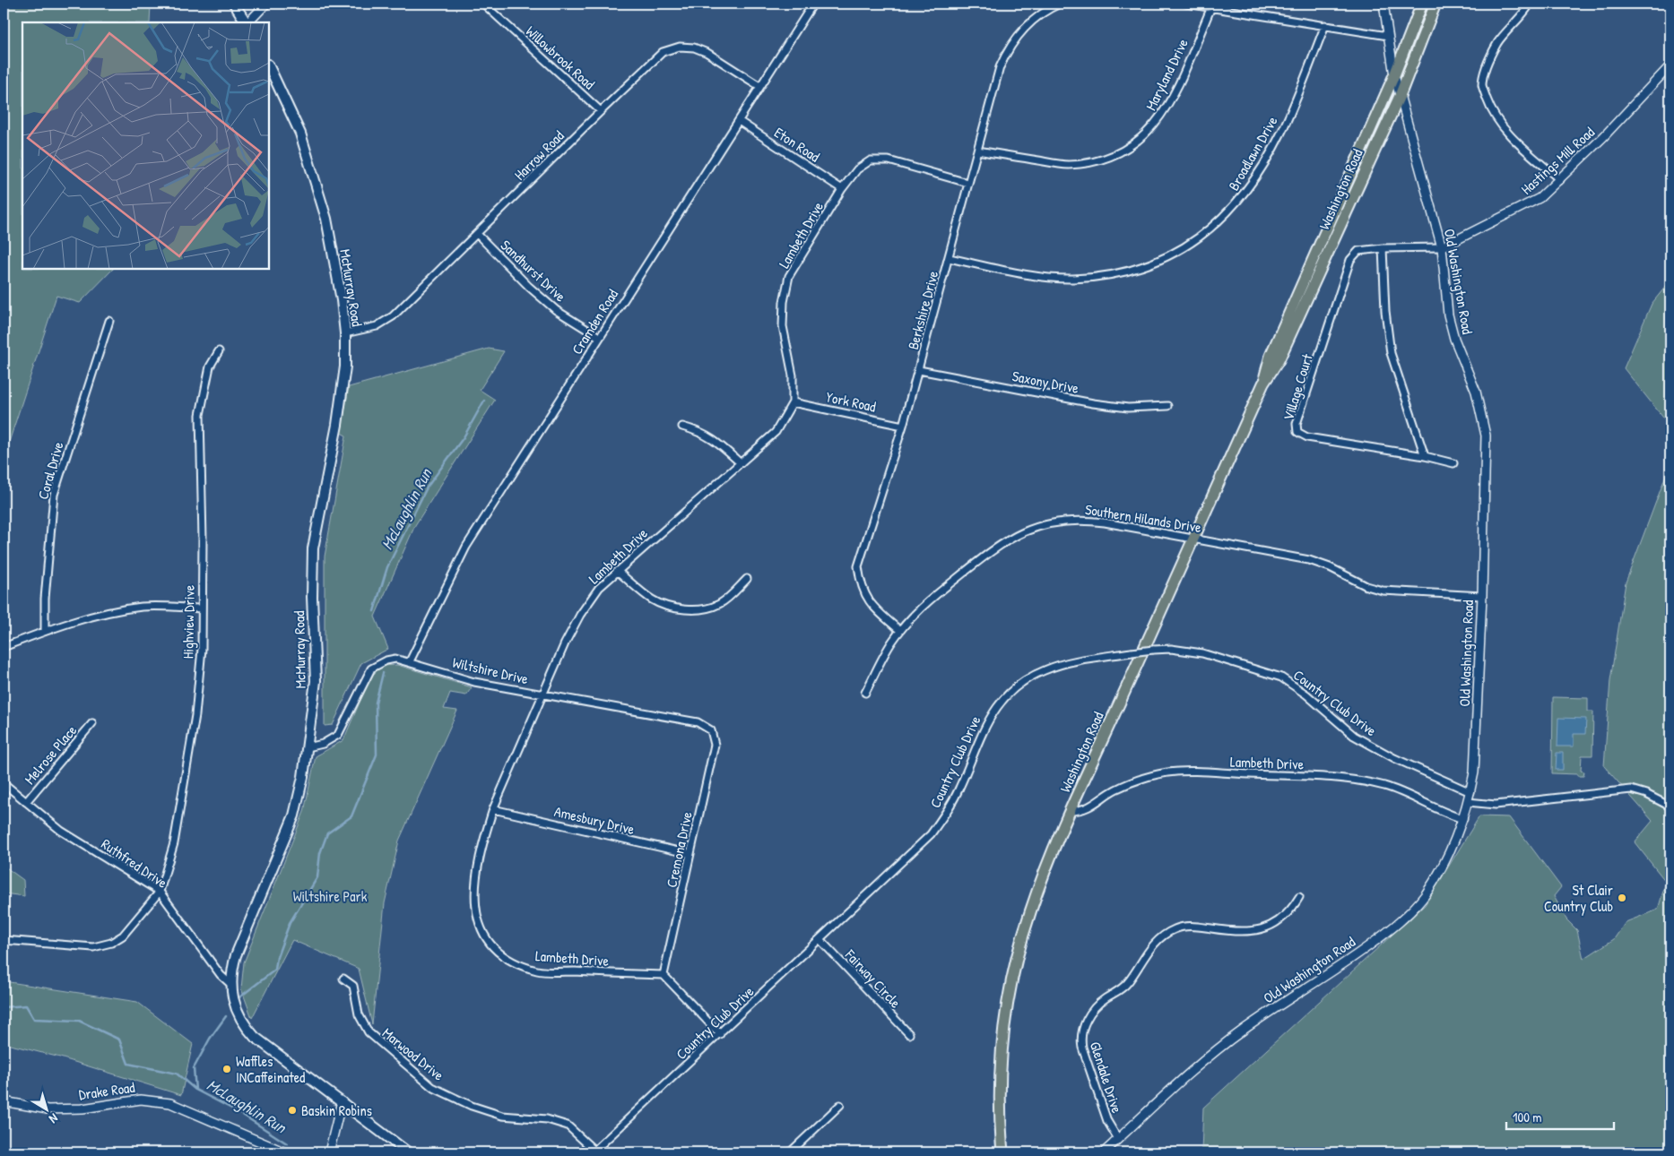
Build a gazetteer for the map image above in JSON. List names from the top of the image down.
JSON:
{
  "streets": {
    "main road": ["Washington Road", "McMurray Road"],
    "street": [
      "Willowbrook Road",
      "Maryland Drive",
      "Eton Road",
      "Broadlawn Drive",
      "Harrow Road",
      "Hastings Mill Road",
      "Lambeth Drive",
      "Sandhurst Drive",
      "Old Washington Road",
      "Berkshire Drive",
      "Cramden Road",
      "Saxony Drive",
      "Village Court",
      "York Road",
      "Coral Drive",
      "Southern Hilands Drive",
      "Highview Drive",
      "Wiltshire Drive",
      "Country Club Drive",
      "Melrose Place",
      "Amesbury Drive",
      "Cremona Drive",
      "Ruthfred Drive",
      "Fairway Circle",
      "Marwood Drive",
      "Glendale Drive",
      "Drake Road"
    ]
  },
  "crossings": [
    ["Willowbrook Road", "Harrow Road"],
    ["Maryland Drive", "Berkshire Drive"],
    ["Eton Road", "Lambeth Drive"],
    ["Eton Road", "Cramden Road"],
    ["Broadlawn Drive", "Berkshire Drive"],
    ["Harrow Road", "Sandhurst Drive"],
    ["Harrow Road", "McMurray Road"],
    ["Harrow Road", "Cramden Road"],
    ["Hastings Mill Road", "Old Washington Road"],
    ["Hastings Mill Road", "Village Court"],
    ["Washington Road", "Lambeth Drive"],
    ["Washington Road", "Old Washington Road"],
    ["Washington Road", "Southern Hilands Drive"],
    ["Lambeth Drive", "Old Washington Road"],
    ["Lambeth Drive", "Berkshire Drive"],
    ["Lambeth Drive", "York Road"],
    ["Lambeth Drive", "Wiltshire Drive"],
    ["Lambeth Drive", "Amesbury Drive"],
    ["Lambeth Drive", "Cremona Drive"],
    ["Sandhurst Drive", "Cramden Road"],
    ["Old Washington Road", "Village Court"],
    ["Old Washington Road", "Southern Hilands Drive"],
    ["Old Washington Road", "Country Club Drive"],
    ["Old Washington Road", "Glendale Drive"],
    ["McMurray Road", "Wiltshire Drive"],
    ["McMurray Road", "Ruthfred Drive"],
    ["Berkshire Drive", "Saxony Drive"],
    ["Berkshire Drive", "York Road"],
    ["Berkshire Drive", "Southern Hilands Drive"],
    ["Cramden Road", "Wiltshire Drive"],
    ["Highview Drive", "Ruthfred Drive"],
    ["Wiltshire Drive", "Cremona Drive"],
    ["Country Club Drive", "Fairway Circle"],
    ["Country Club Drive", "Marwood Drive"],
    ["Melrose Place", "Ruthfred Drive"],
    ["Amesbury Drive", "Cremona Drive"]
  ],
  "water": ["McLaughlin Run"],
  "parks": ["Wiltshire Park"],
  "places": ["St Clair Country Club", "Waffles INCaffeinated", "Baskin Robins"],
  "scale_bar": "100 m",
  "north": "bottom right"
}
